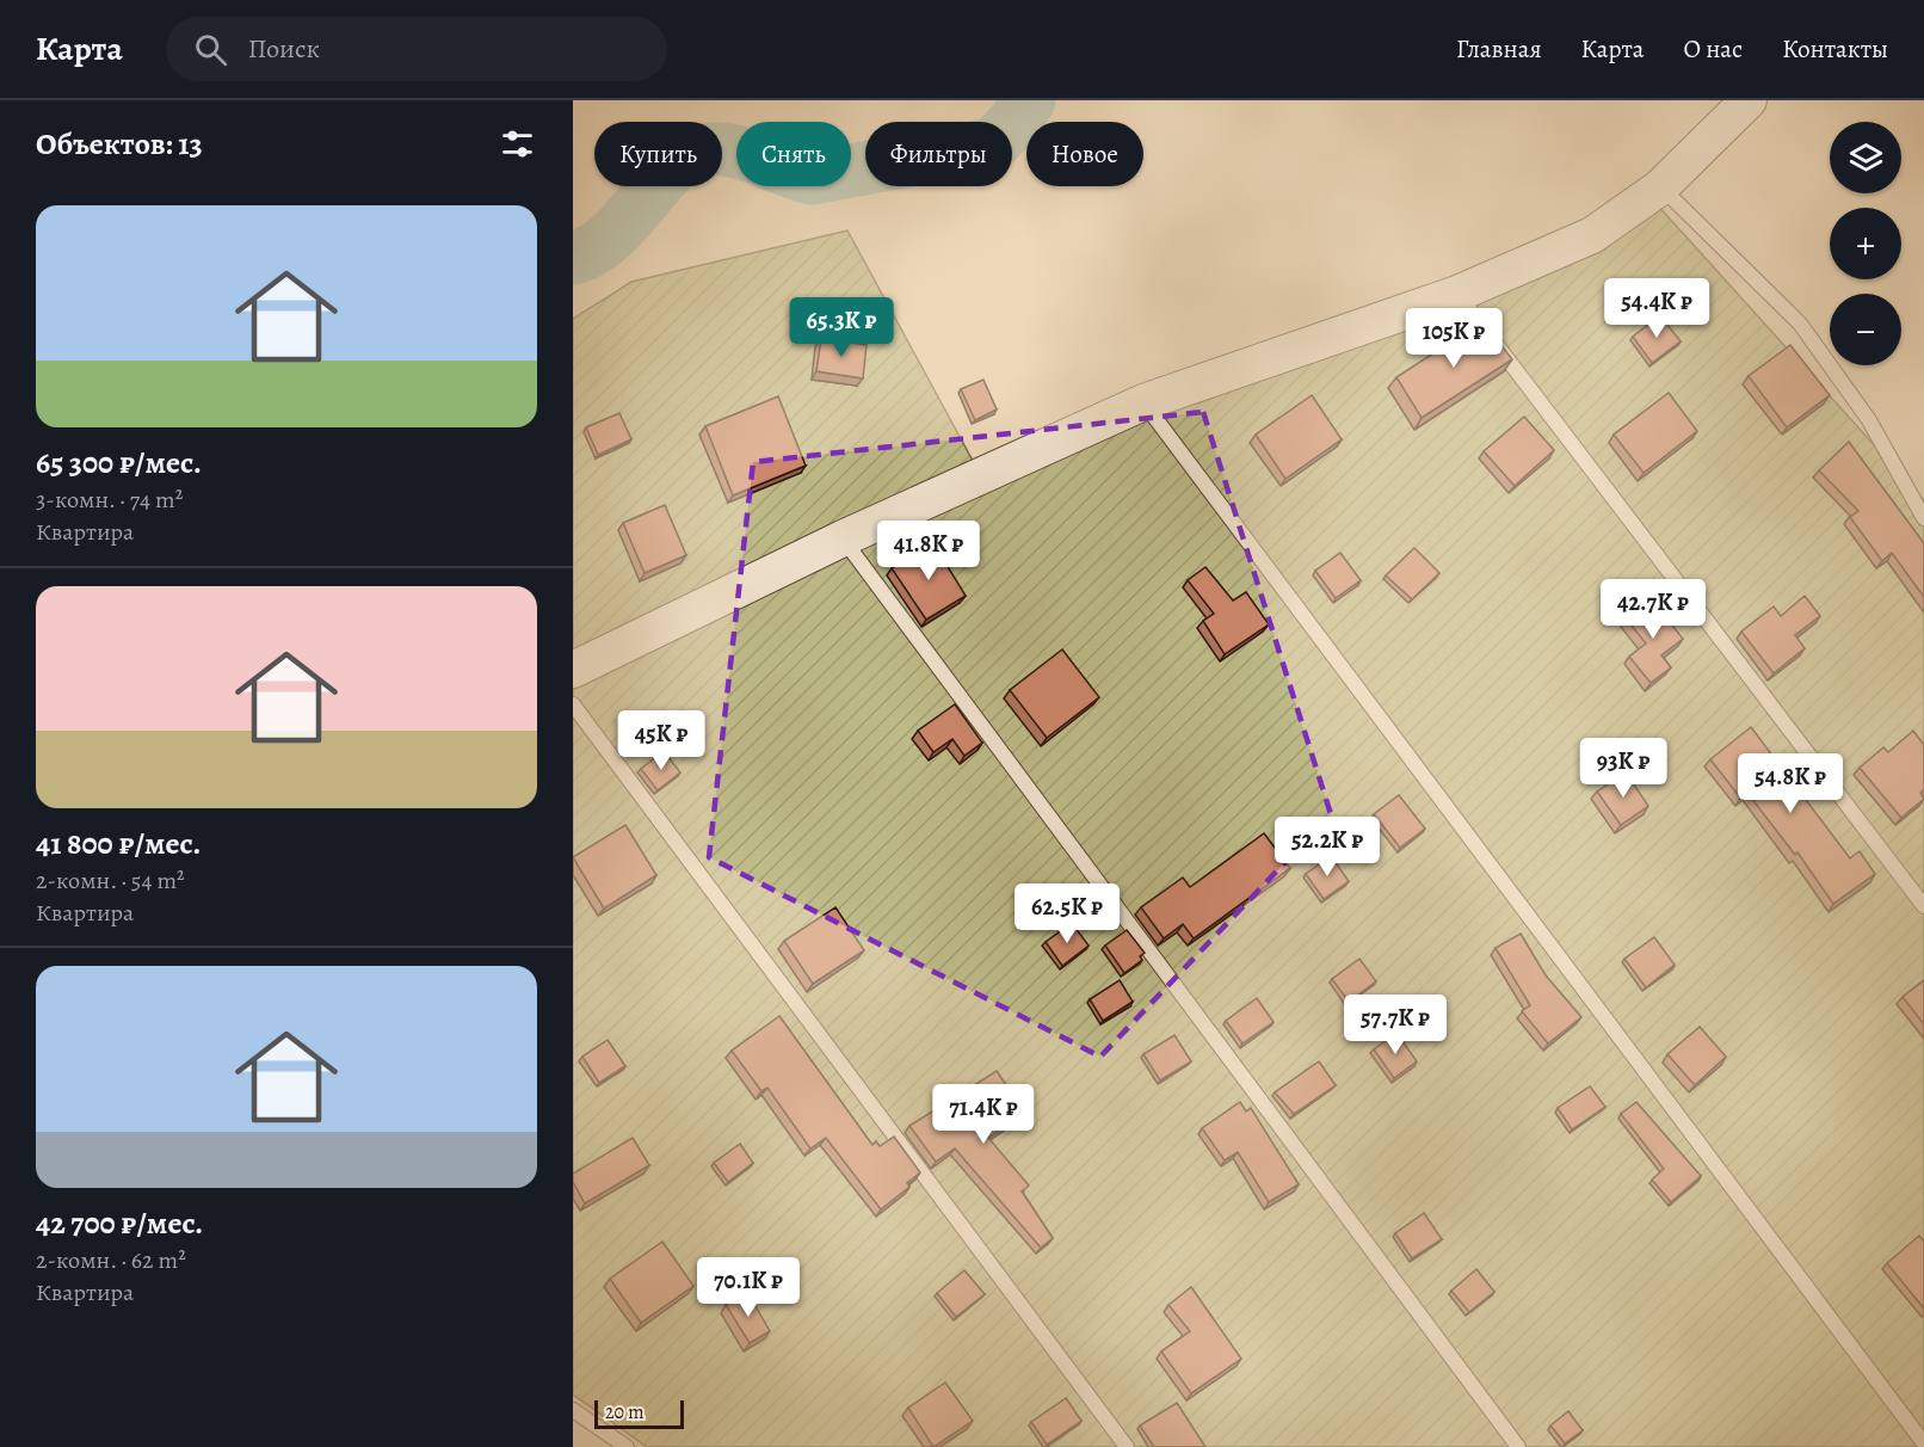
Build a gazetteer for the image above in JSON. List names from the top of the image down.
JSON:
{
  "scale_bar": "20 m",
  "page": {
    "header": "Карта",
    "search": "Поиск",
    "nav": [
      "Главная",
      "Карта",
      "О нас",
      "Контакты"
    ],
    "heading": "Объектов: 13",
    "map_buttons": ["+", "−"],
    "chip": [
      "Купить",
      "Снять",
      "Фильтры",
      "Новое"
    ],
    "list": [
      {
        "name": "65 300 ₽/мес.",
        "note": "3-комн. · 74 m² · Квартира"
      },
      {
        "name": "41 800 ₽/мес.",
        "note": "2-комн. · 54 m² · Квартира"
      },
      {
        "name": "42 700 ₽/мес.",
        "note": "2-комн. · 62 m² · Квартира"
      }
    ],
    "price": [
      "54.4K ₽",
      "65.3K ₽",
      "105K ₽",
      "41.8K ₽",
      "42.7K ₽",
      "45K ₽",
      "93K ₽",
      "54.8K ₽",
      "52.2K ₽",
      "62.5K ₽",
      "57.7K ₽",
      "71.4K ₽",
      "70.1K ₽"
    ],
    "scale": "20 m"
  }
}
